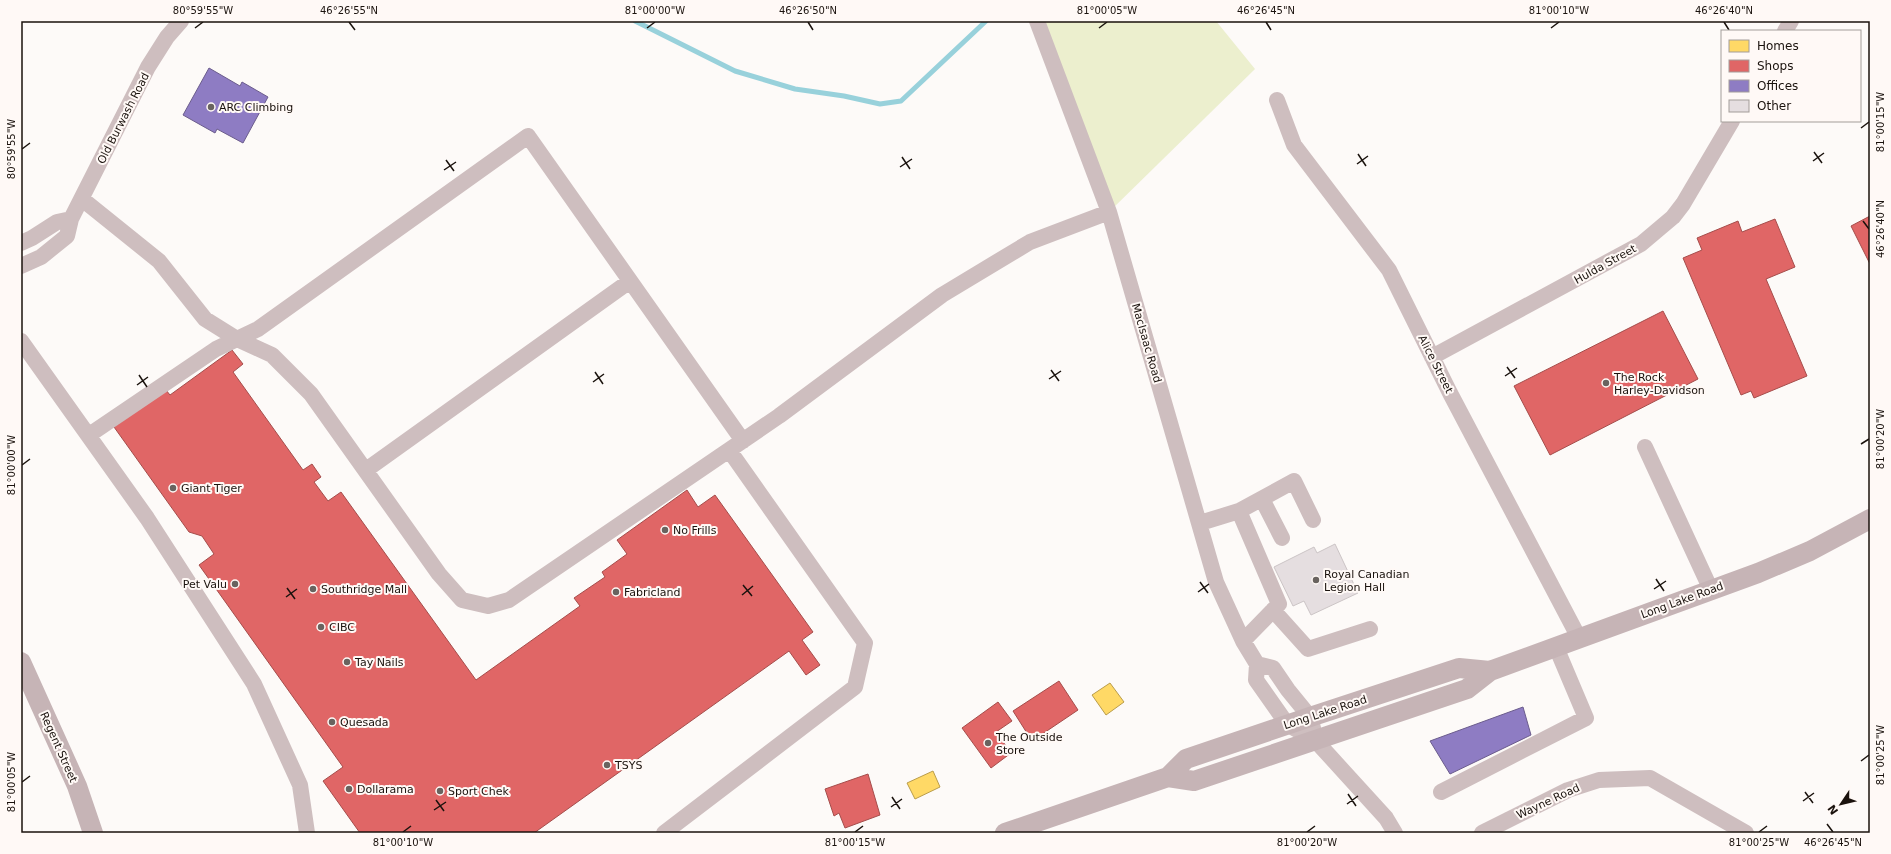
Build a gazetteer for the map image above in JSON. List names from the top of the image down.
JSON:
{
  "streets": {
    "main road": ["Long Lake Road", "Regent Street"],
    "street": [
      "Old Burwash Road",
      "Hulda Street",
      "MacIsaac Road",
      "Alice Street",
      "Wayne Road"
    ]
  },
  "crossings": [
    ["Hulda Street", "Alice Street"],
    ["MacIsaac Road", "Long Lake Road"],
    ["Alice Street", "Long Lake Road"]
  ],
  "places": [
    "ARC Climbing",
    "The Rock Harley-Davidson",
    "Giant Tiger",
    "No Frills",
    "Royal Canadian Legion Hall",
    "Pet Valu",
    "Southridge Mall",
    "Fabricland",
    "CIBC",
    "Tay Nails",
    "Quesada",
    "The Outside Store",
    "TSYS",
    "Dollarama",
    "Sport Chek"
  ],
  "legend": [
    "Homes",
    "Shops",
    "Offices",
    "Other"
  ],
  "north": "bottom left",
  "coordinates": [
    "80°59'55\"W",
    "46°26'55\"N",
    "81°00'00\"W",
    "46°26'50\"N",
    "81°00'05\"W",
    "46°26'45\"N",
    "81°00'10\"W",
    "46°26'40\"N",
    "81°00'15\"W",
    "81°00'20\"W",
    "81°00'25\"W"
  ]
}
